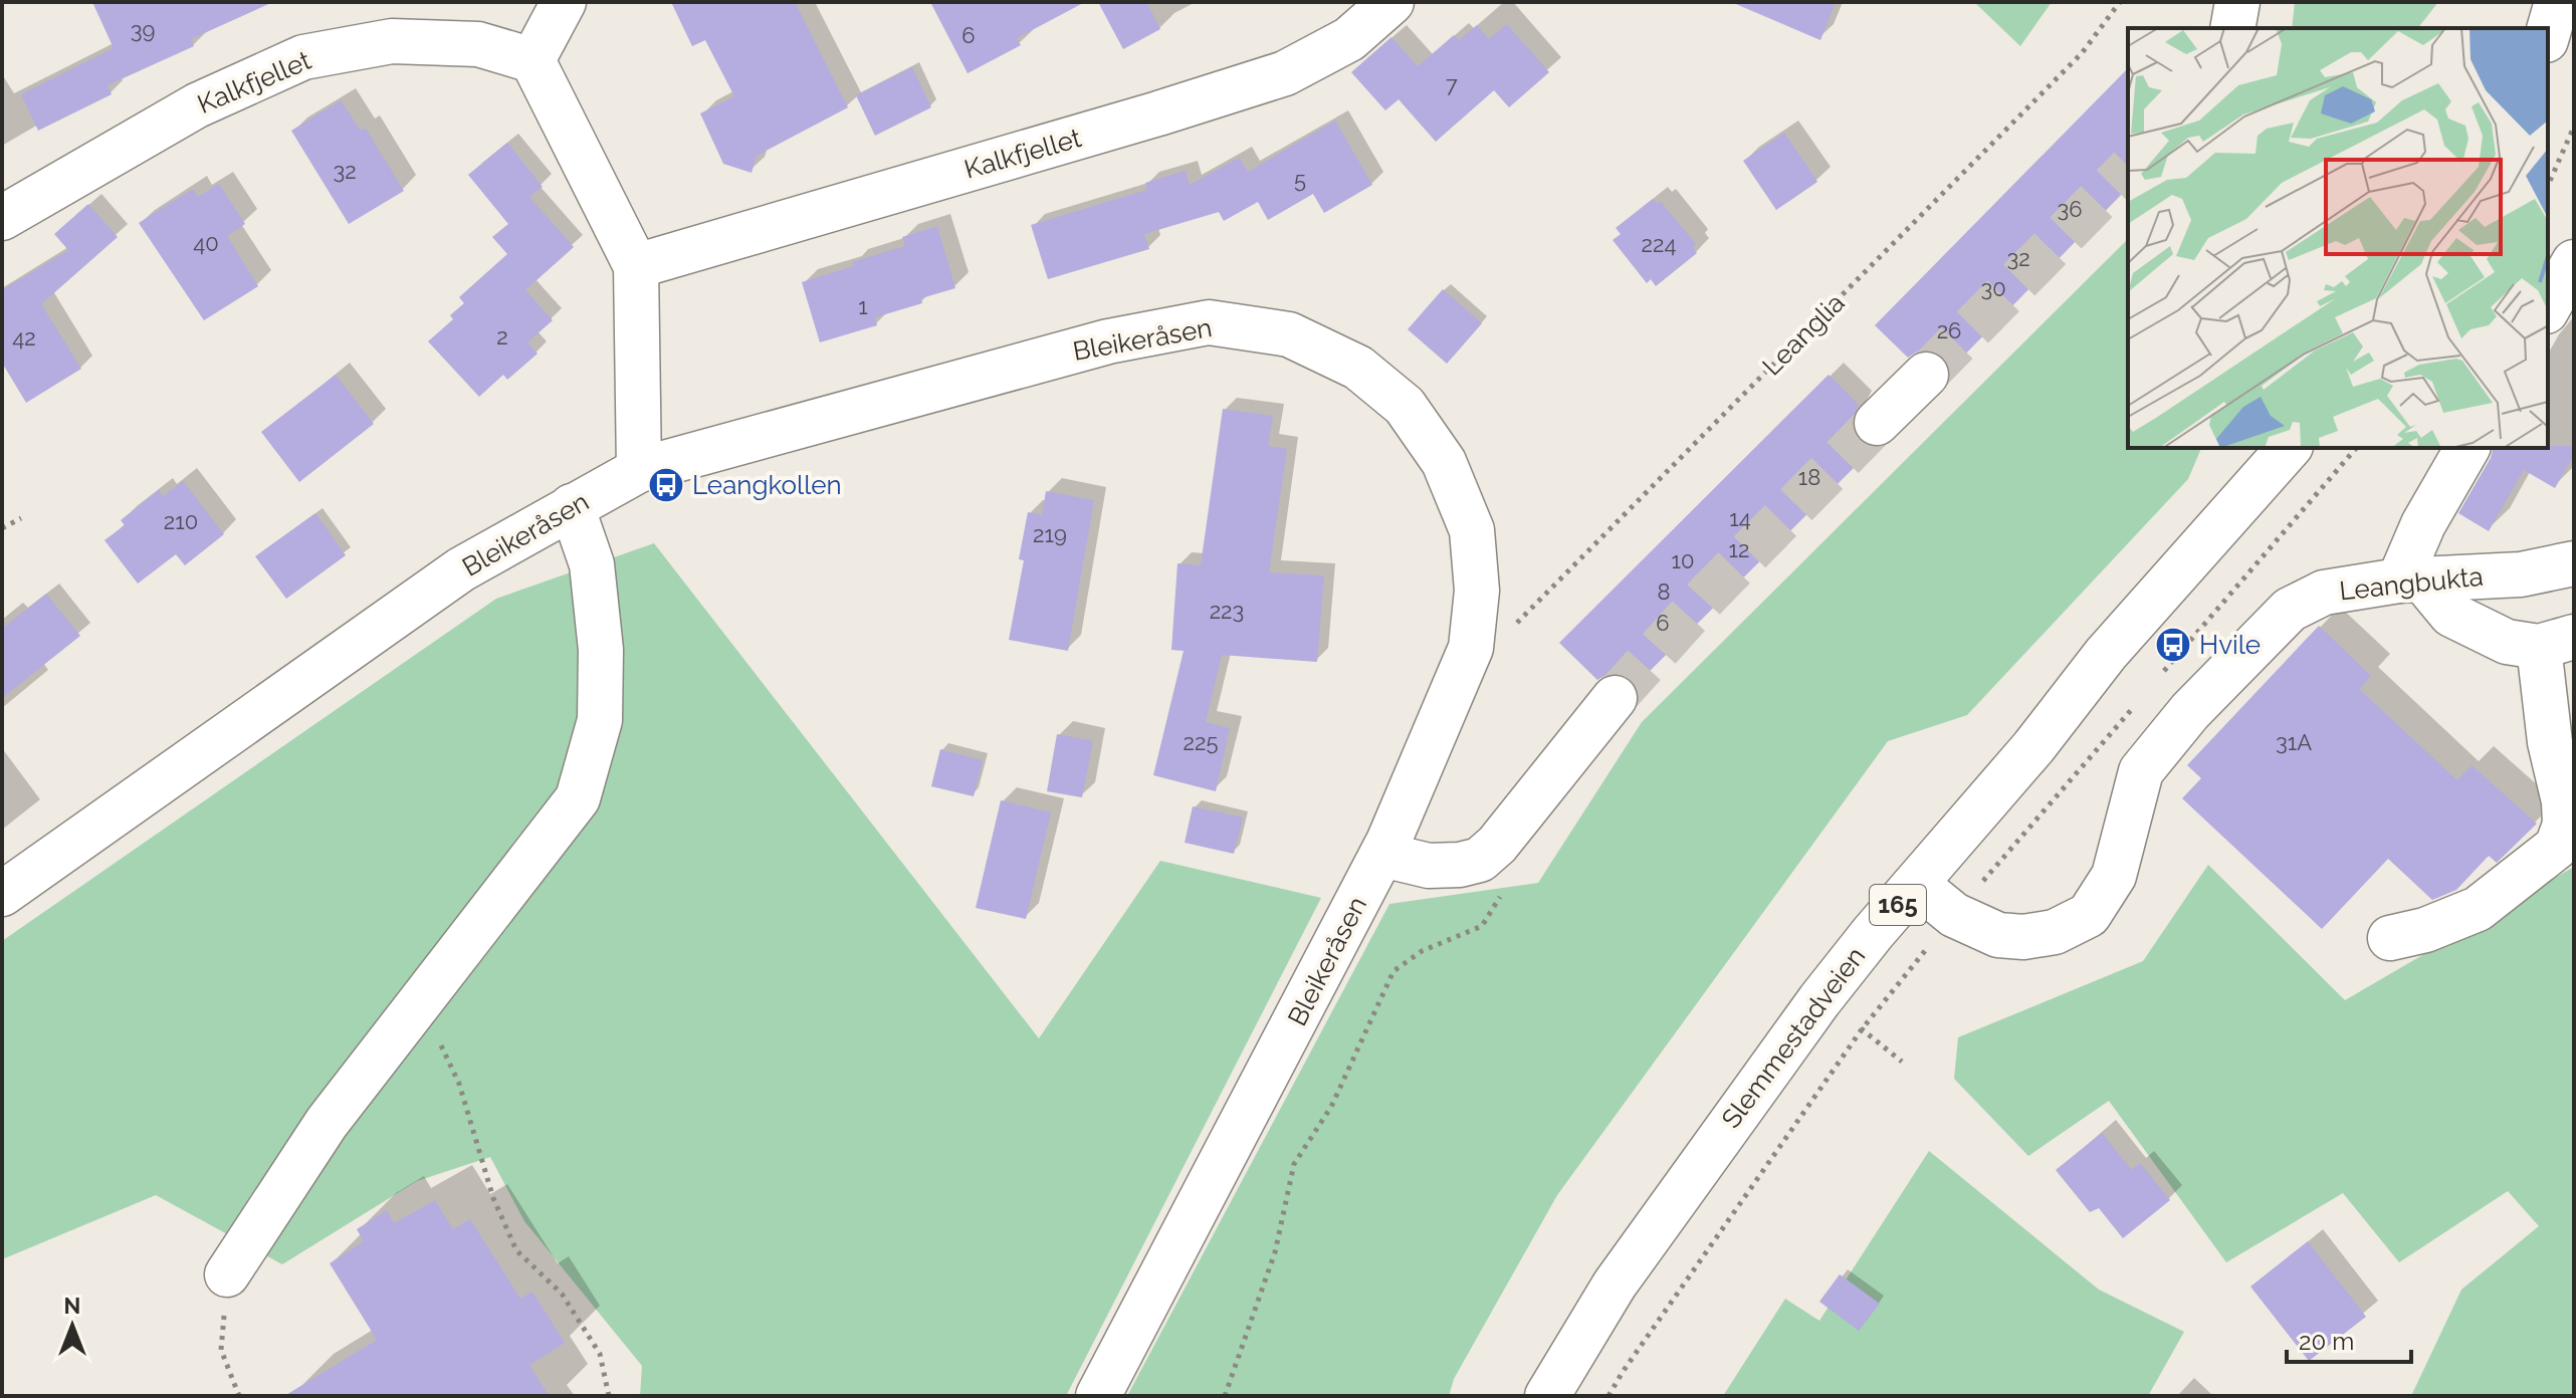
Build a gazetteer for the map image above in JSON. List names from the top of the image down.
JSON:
{
  "streets": {
    "street": [
      "Kalkfjellet",
      "Bleikeråsen",
      "Leangbukta",
      "165",
      "Slemmestadveien"
    ],
    "path": ["Leanglia"]
  },
  "crossings": [
    ["Leanglia", "Bleikeråsen"],
    ["Leangbukta", "Slemmestadveien"]
  ],
  "places": {
    "bus stop": ["Leangkollen", "Hvile"]
  },
  "house_numbers": [
    "39",
    "6",
    "7",
    "32",
    "5",
    "36",
    "40",
    "224",
    "32",
    "30",
    "1",
    "26",
    "2",
    "42",
    "18",
    "14",
    "210",
    "219",
    "12",
    "10",
    "8",
    "223",
    "6",
    "225",
    "31A"
  ],
  "scale_bar": "20 m",
  "north": "top"
}
